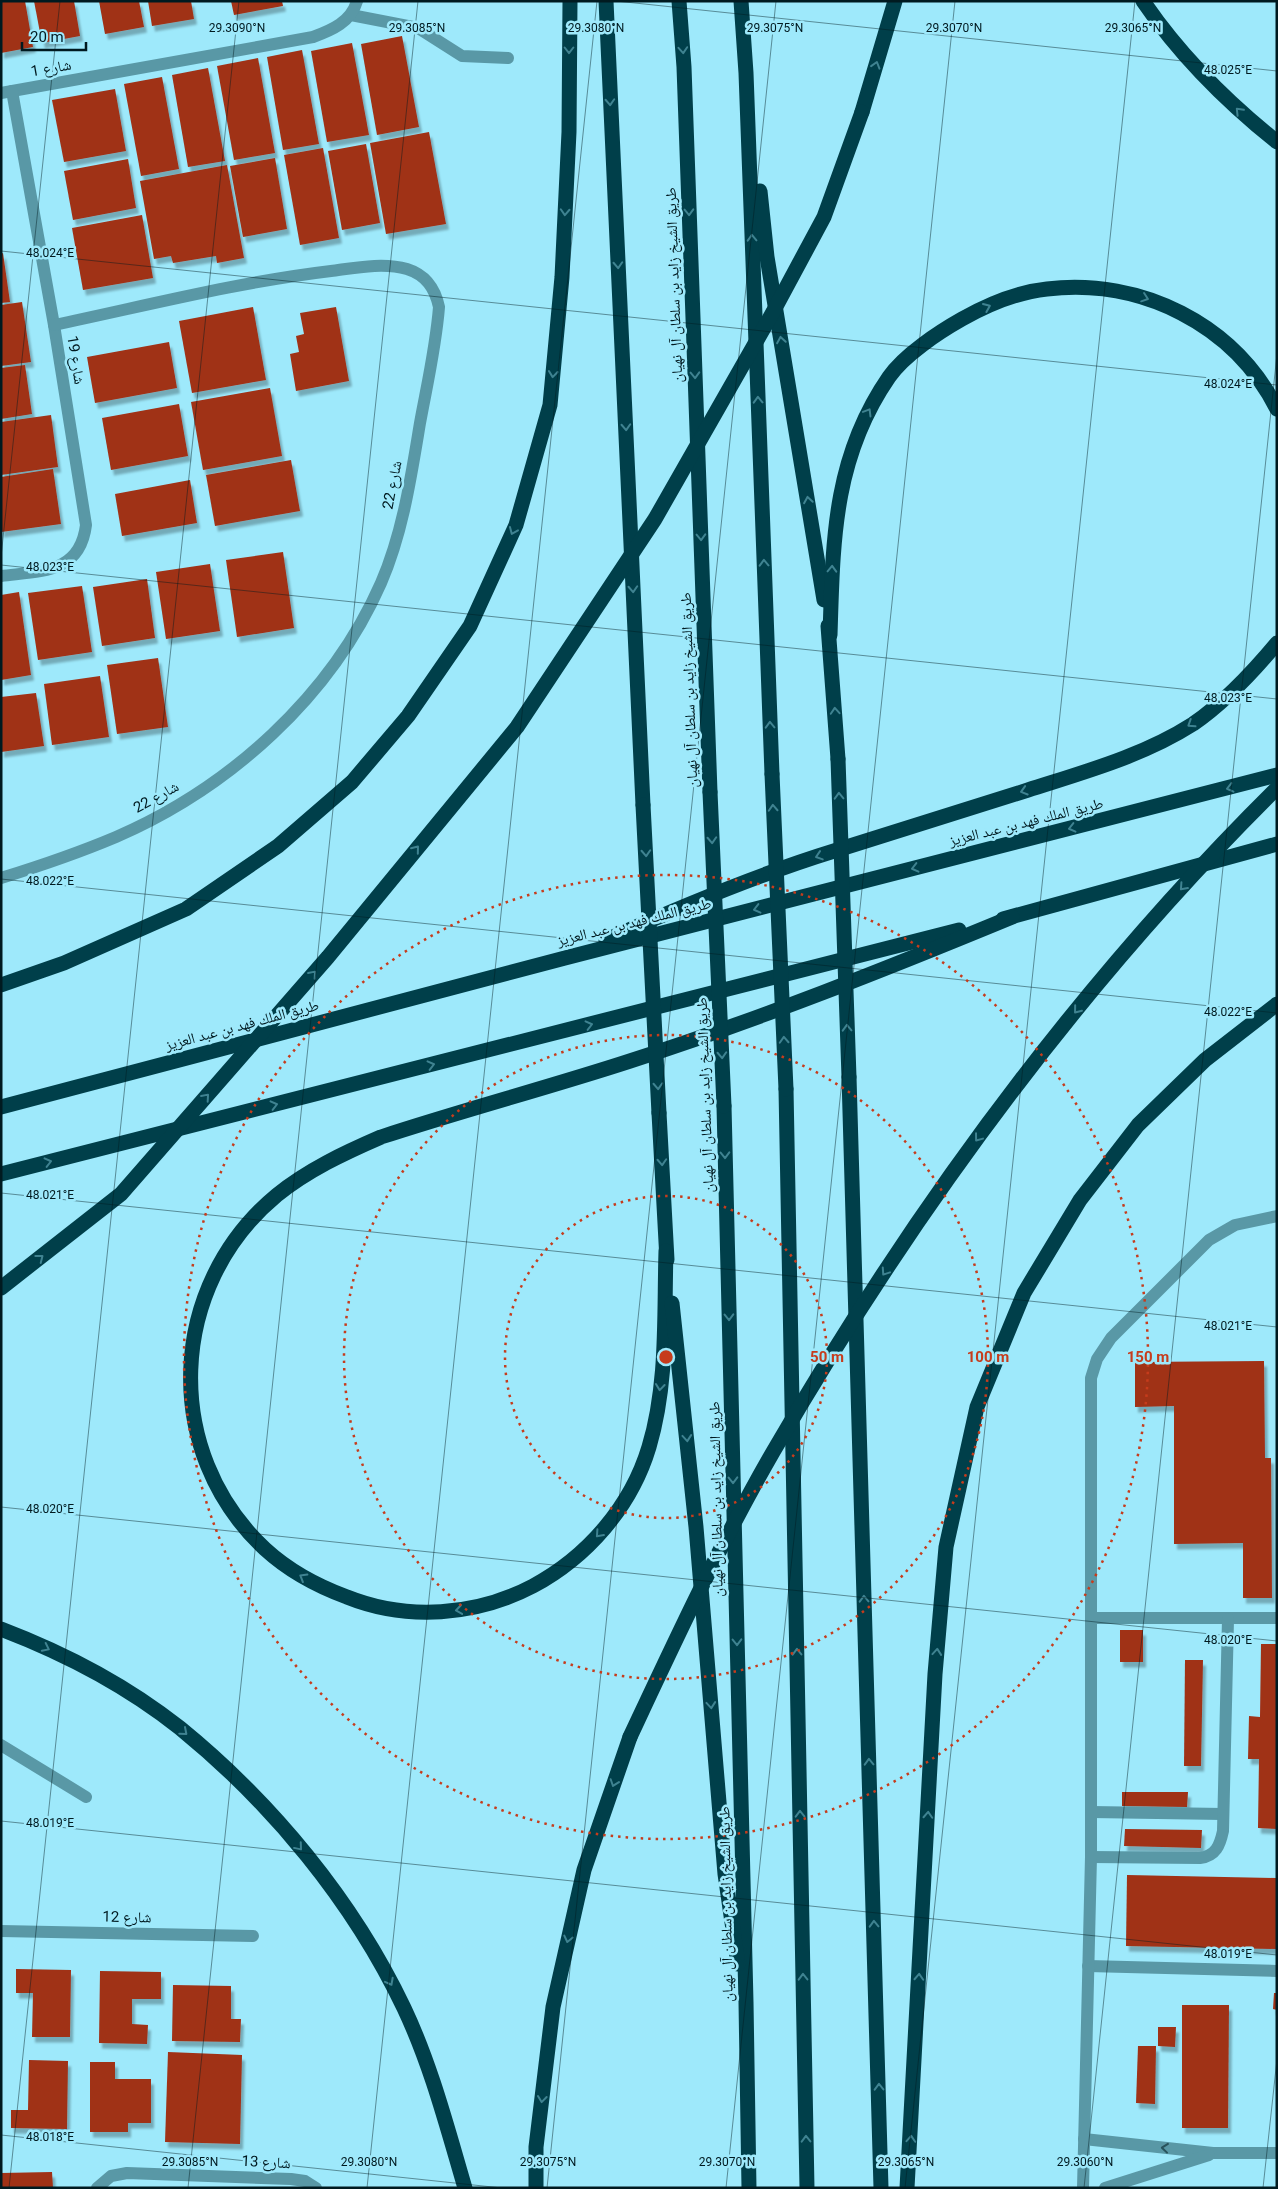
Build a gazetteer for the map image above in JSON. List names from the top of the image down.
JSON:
{
  "streets": {
    "highway": ["طريق الشيخ زايد بن سلطان آل نهيان", "طريق الملك فهد بن عبد العزيز"],
    "street": [
      "شارع 1",
      "شارع 19",
      "شارع 22",
      "شارع 12",
      "شارع 13"
    ]
  },
  "crossings": [
    ["شارع 1", "شارع 19"],
    ["شارع 19", "شارع 22"]
  ],
  "scale_bar": "20 m",
  "coordinates": [
    "29.3090°N",
    "29.3085°N",
    "29.3080°N",
    "29.3075°N",
    "29.3070°N",
    "29.3065°N",
    "48.025°E",
    "48.024°E",
    "48.023°E",
    "48.022°E",
    "48.021°E",
    "48.020°E",
    "48.019°E",
    "48.018°E",
    "29.3060°N"
  ],
  "rings": ["50 m", "100 m", "150 m"]
}
